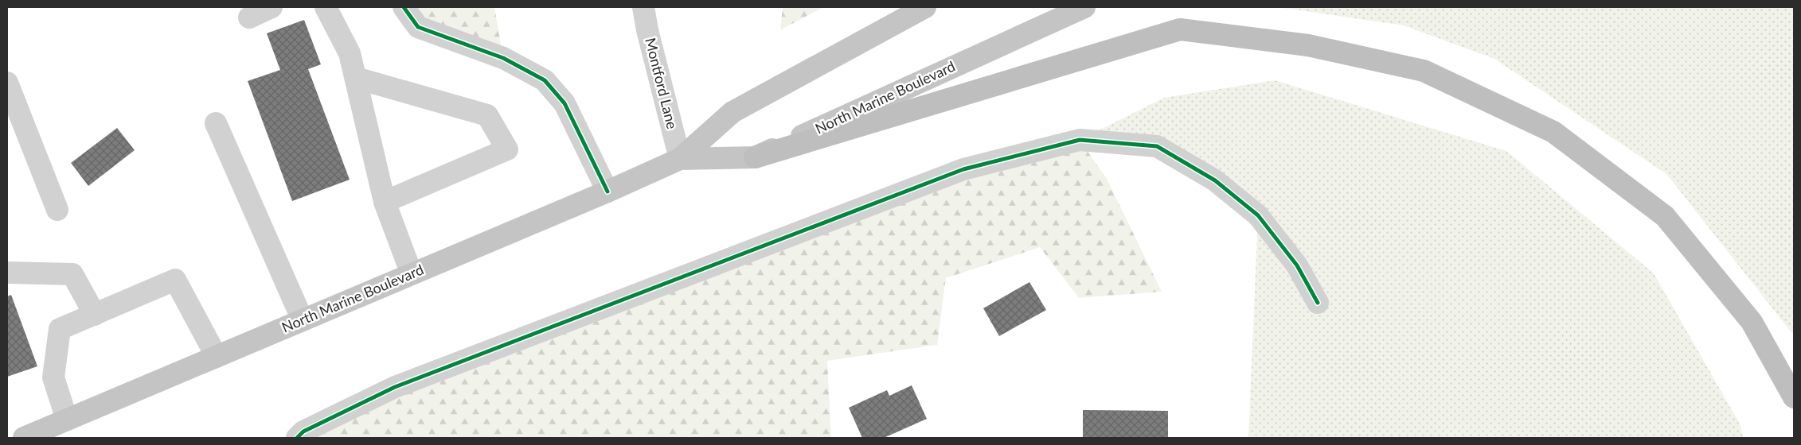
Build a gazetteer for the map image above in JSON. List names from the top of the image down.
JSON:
{
  "streets": {
    "main road": ["North Marine Boulevard"],
    "street": ["Montford Lane"]
  },
  "crossings": [
    ["Montford Lane", "North Marine Boulevard"]
  ]
}
